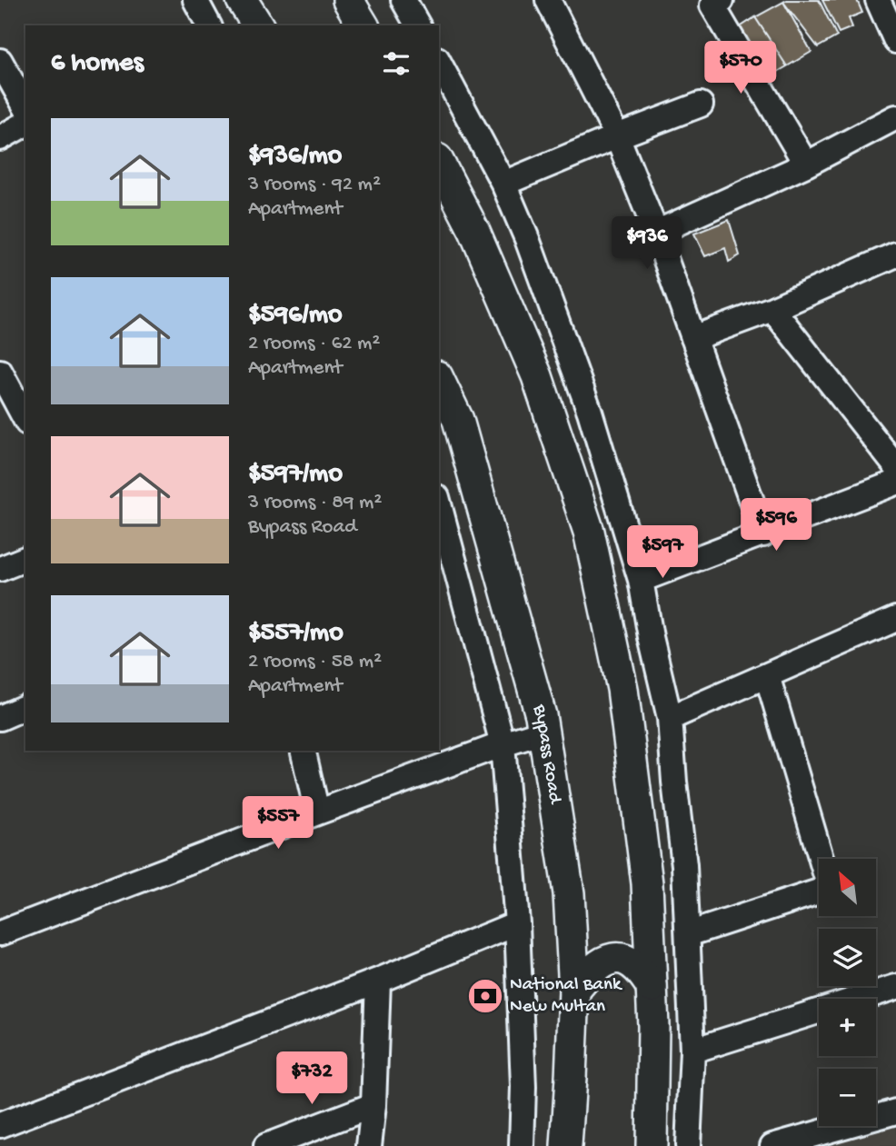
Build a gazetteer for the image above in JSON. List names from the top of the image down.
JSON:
{
  "streets": {
    "main road": ["Bypass Road"]
  },
  "places": {
    "bank": ["National Bank New Multan"]
  },
  "north": "top left",
  "page": {
    "heading": "6 homes",
    "price": [
      "$570",
      "$936",
      "$596",
      "$597",
      "$557",
      "$732"
    ],
    "list": [
      {
        "name": "$936/mo",
        "note": "3 rooms · 92 m² · Apartment"
      },
      {
        "name": "$596/mo",
        "note": "2 rooms · 62 m² · Apartment"
      },
      {
        "name": "$597/mo",
        "note": "3 rooms · 89 m² · Bypass Road"
      },
      {
        "name": "$557/mo",
        "note": "2 rooms · 58 m² · Apartment"
      }
    ],
    "map_buttons": ["+", "−"]
  }
}
